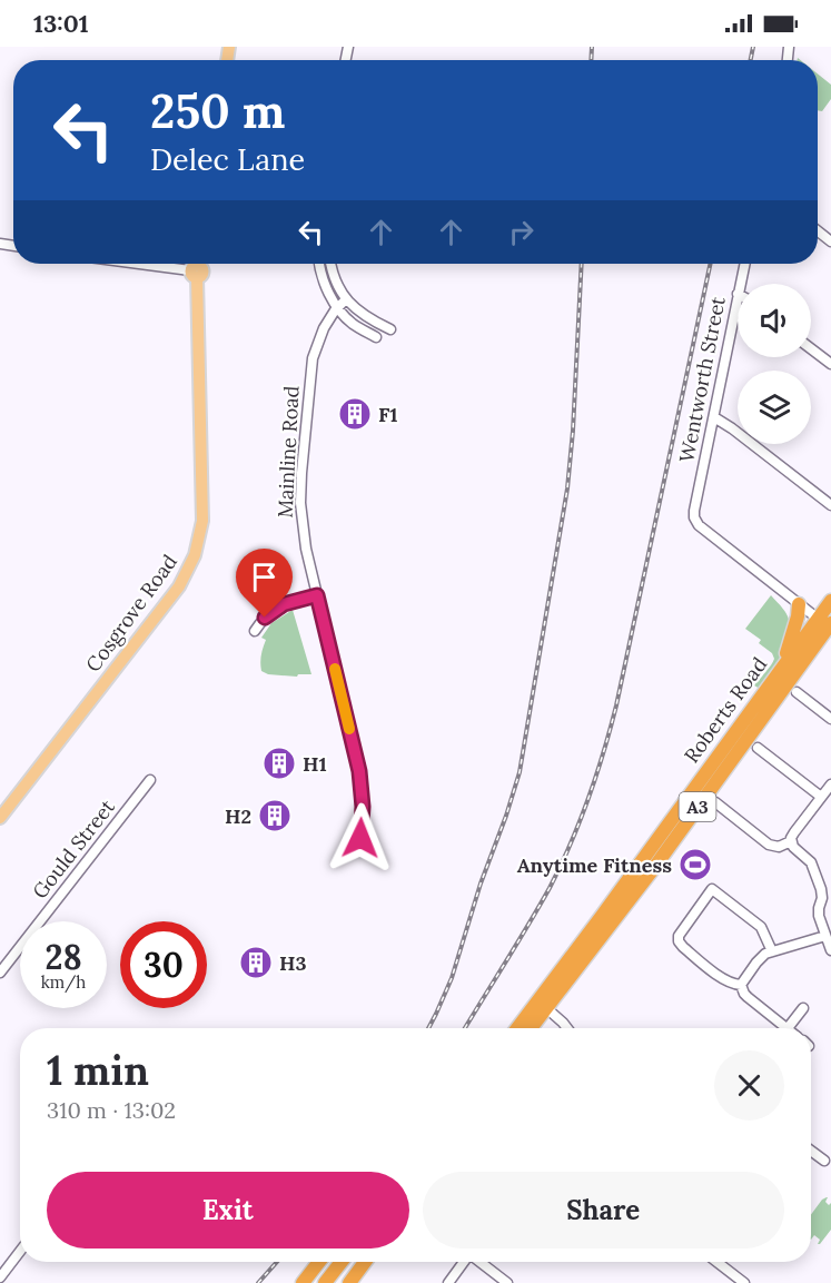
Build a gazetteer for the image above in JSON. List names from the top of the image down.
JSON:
{
  "streets": {
    "highway": ["Roberts Road", "A3"],
    "main road": ["Cosgrove Road"],
    "street": ["Wentworth Street", "Mainline Road", "Gould Street"]
  },
  "places": {
    "building": [
      "F1",
      "H1",
      "H2",
      "H3"
    ],
    "sports": ["Anytime Fitness"]
  },
  "page": {
    "status": "13:01",
    "turn": ["250 m", "Delec Lane"],
    "speed": "28 km/h",
    "limit": "30",
    "heading": ["1 min", "310 m · 13:02"],
    "buttons": ["Exit", "Share"]
  }
}
